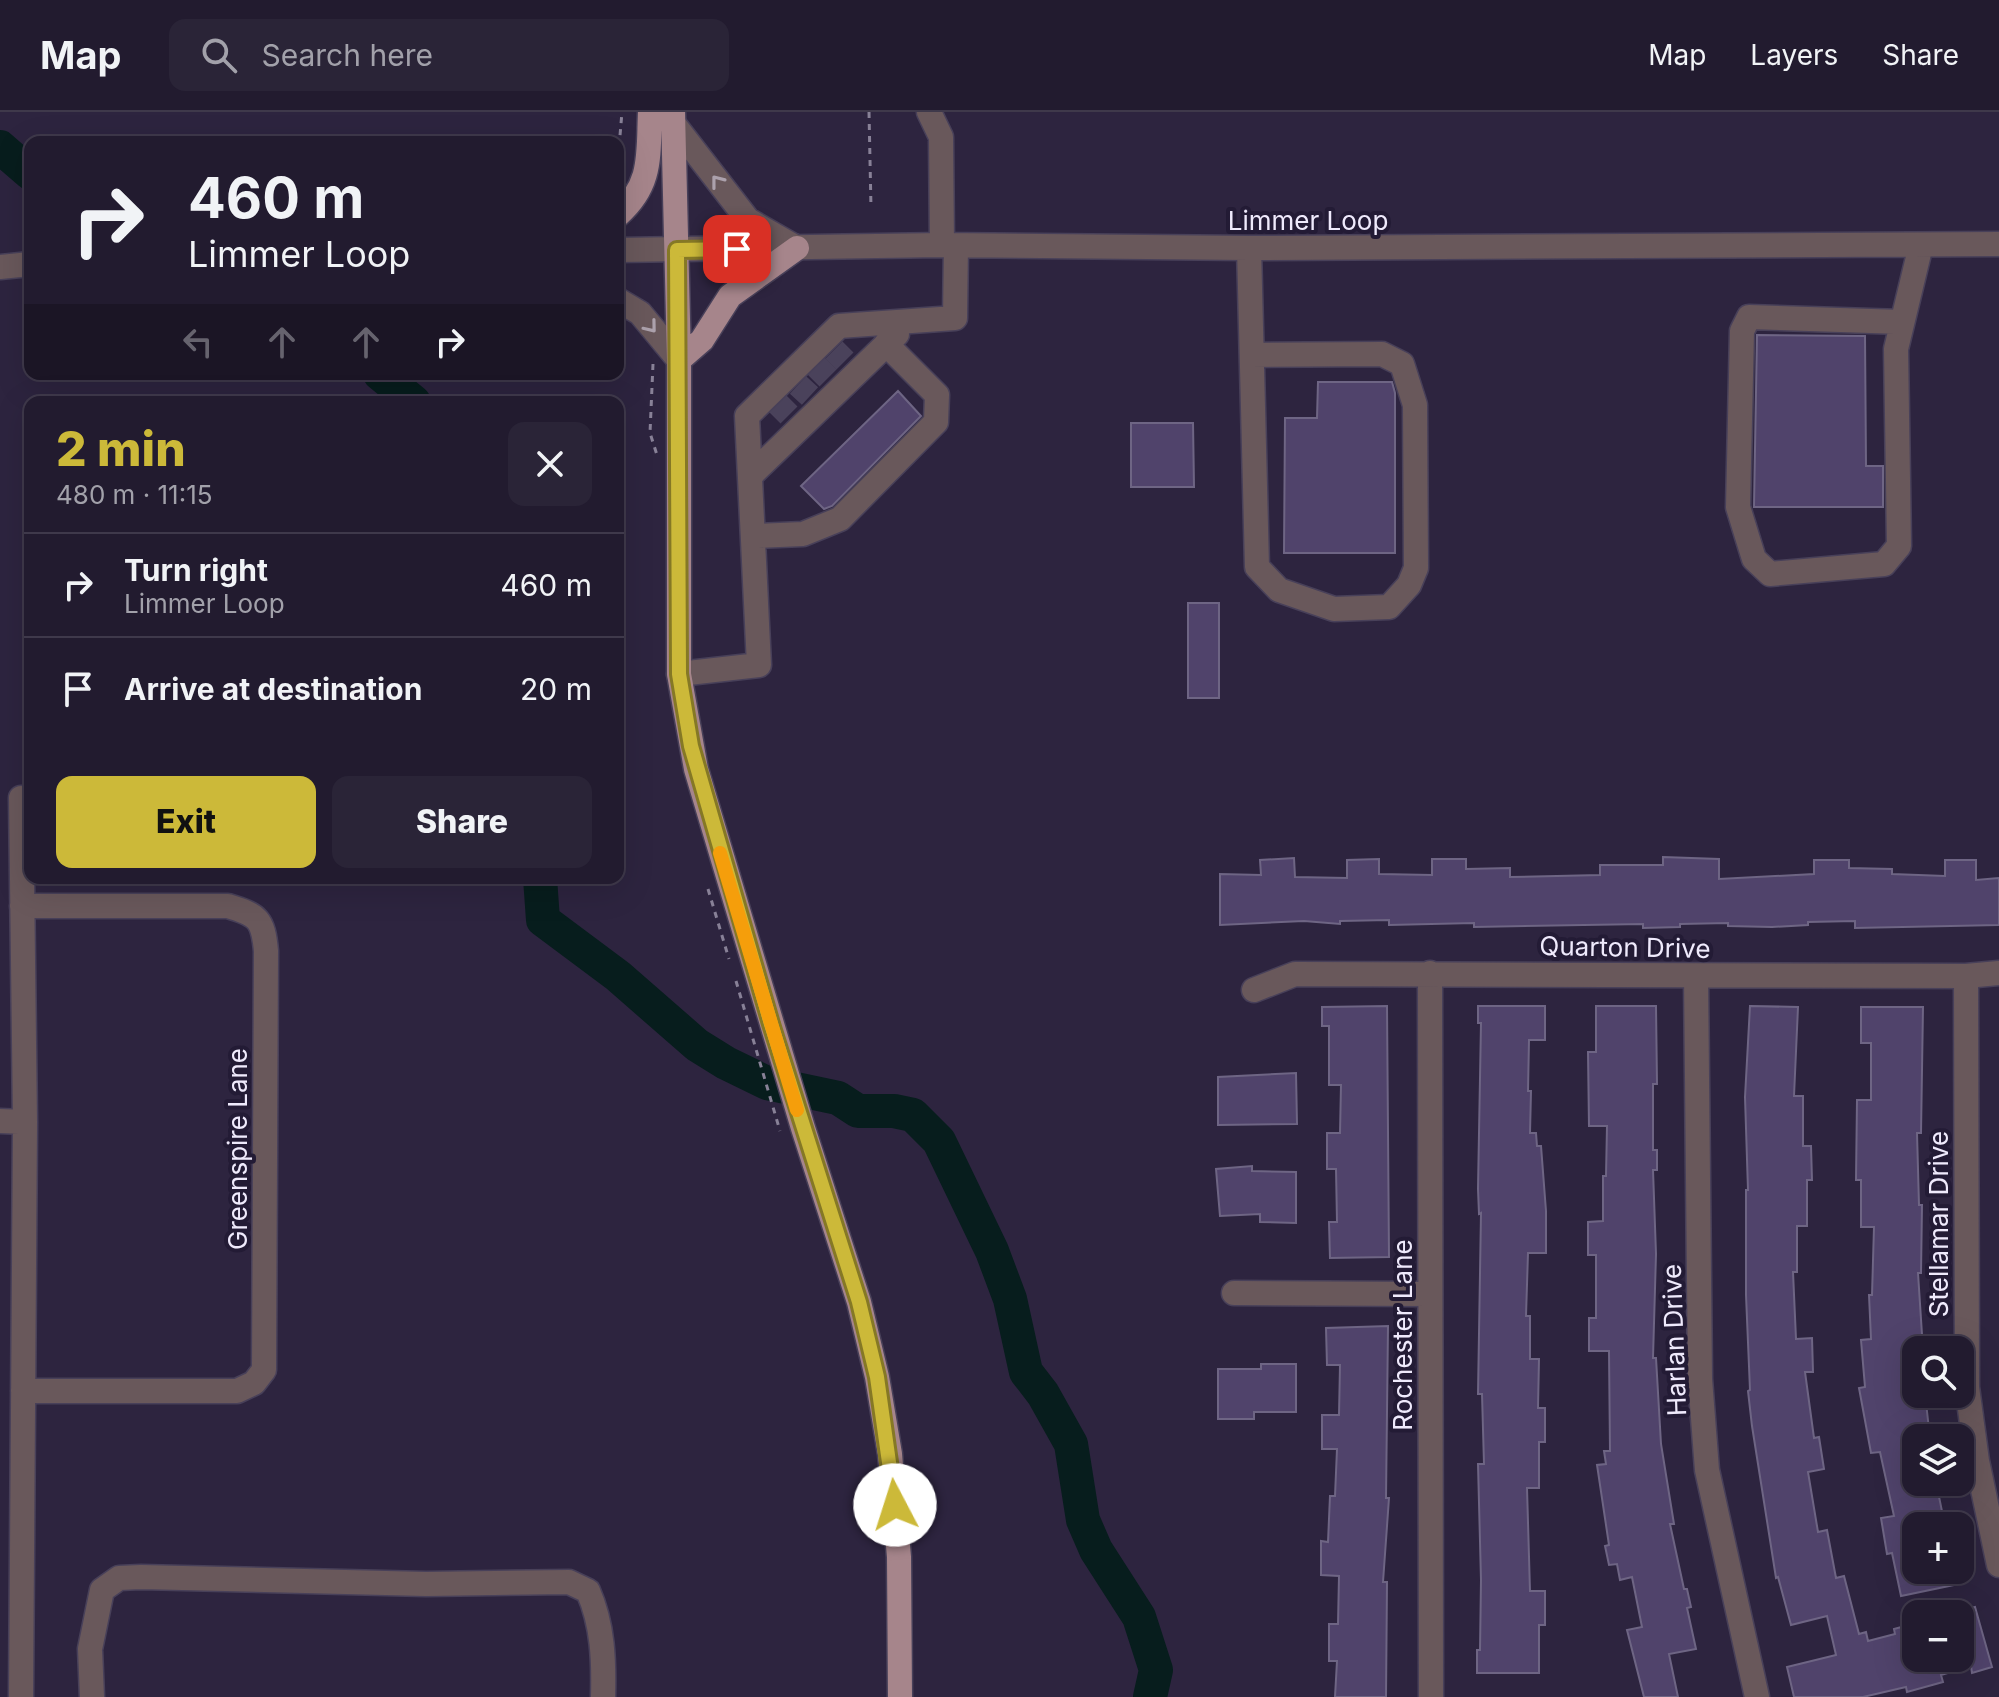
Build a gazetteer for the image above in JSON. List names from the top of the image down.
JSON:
{
  "streets": {
    "street": [
      "Limmer Loop",
      "Quarton Drive",
      "Greenspire Lane",
      "Stellamar Drive",
      "Rochester Lane",
      "Harlan Drive"
    ]
  },
  "crossings": [
    ["Quarton Drive", "Stellamar Drive"],
    ["Quarton Drive", "Rochester Lane"],
    ["Quarton Drive", "Harlan Drive"]
  ],
  "page": {
    "header": "Map",
    "search": "Search here",
    "nav": ["Map", "Layers", "Share"],
    "turn": ["460 m", "Limmer Loop"],
    "heading": ["2 min", "480 m · 11:15"],
    "list": [
      {
        "name": "Turn right",
        "note": "Limmer Loop",
        "value": "460 m"
      },
      {
        "name": "Arrive at destination",
        "value": "20 m"
      }
    ],
    "buttons": ["Exit", "Share"],
    "map_buttons": ["+", "−"]
  }
}
